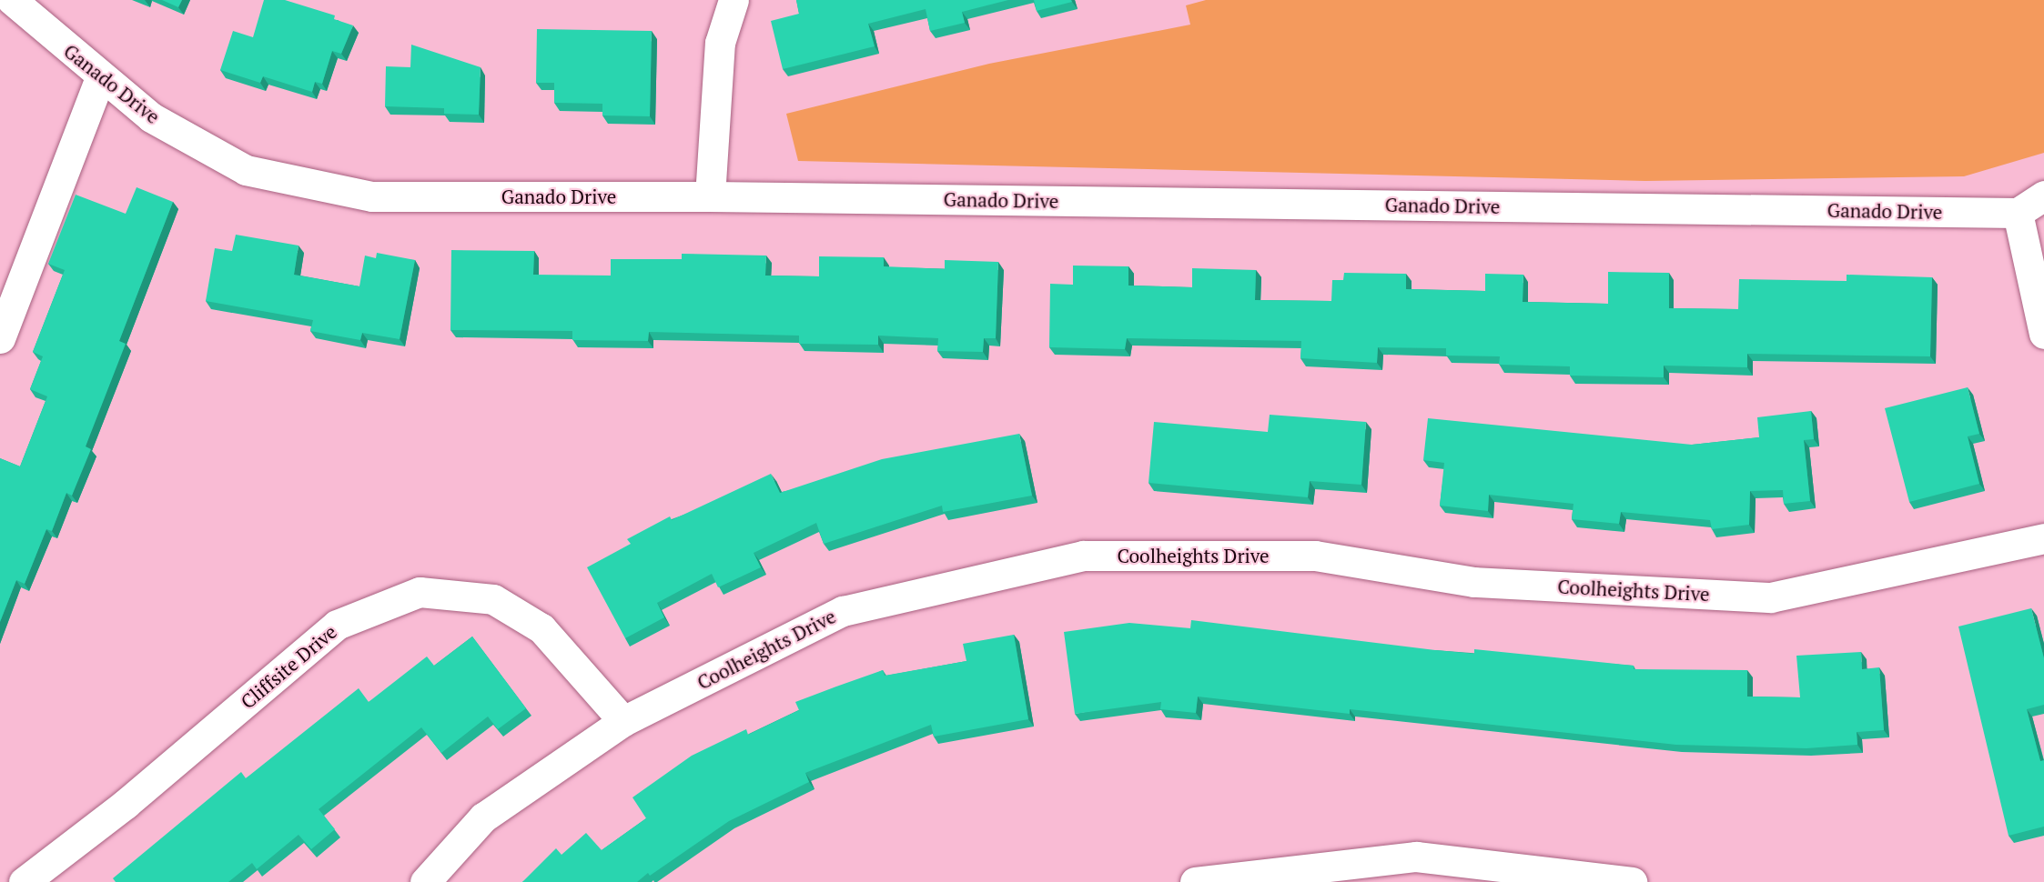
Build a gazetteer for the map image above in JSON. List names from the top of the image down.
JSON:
{
  "streets": {
    "street": ["Ganado Drive", "Coolheights Drive", "Cliffsite Drive"]
  },
  "crossings": [
    ["Coolheights Drive", "Cliffsite Drive"]
  ]
}
